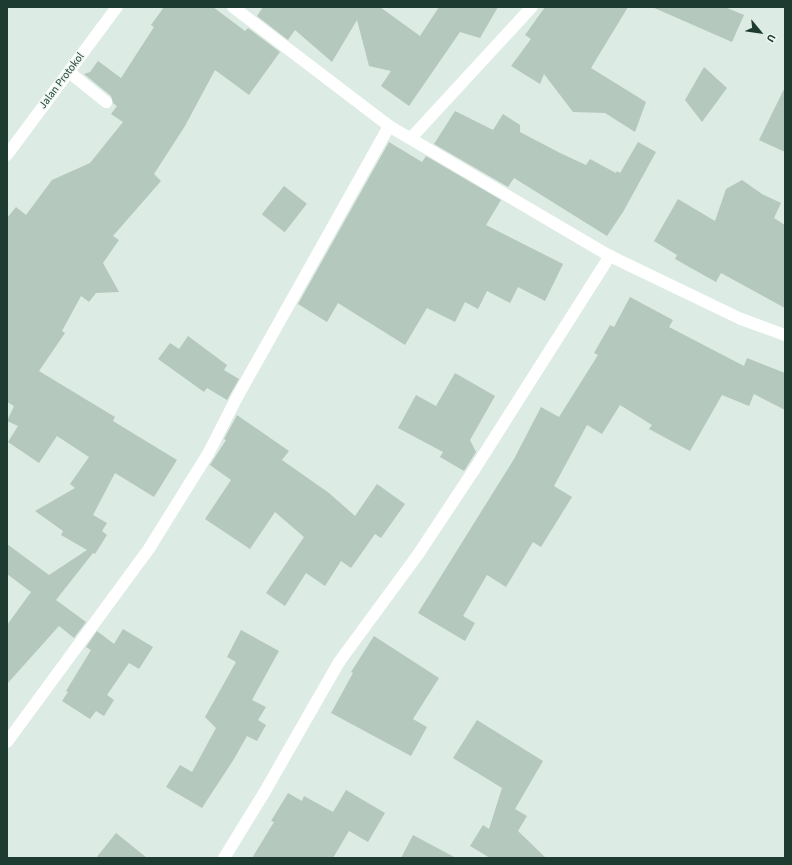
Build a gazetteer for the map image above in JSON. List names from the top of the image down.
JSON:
{
  "streets": {
    "street": ["Jalan Protokol"]
  },
  "north": "bottom right"
}
